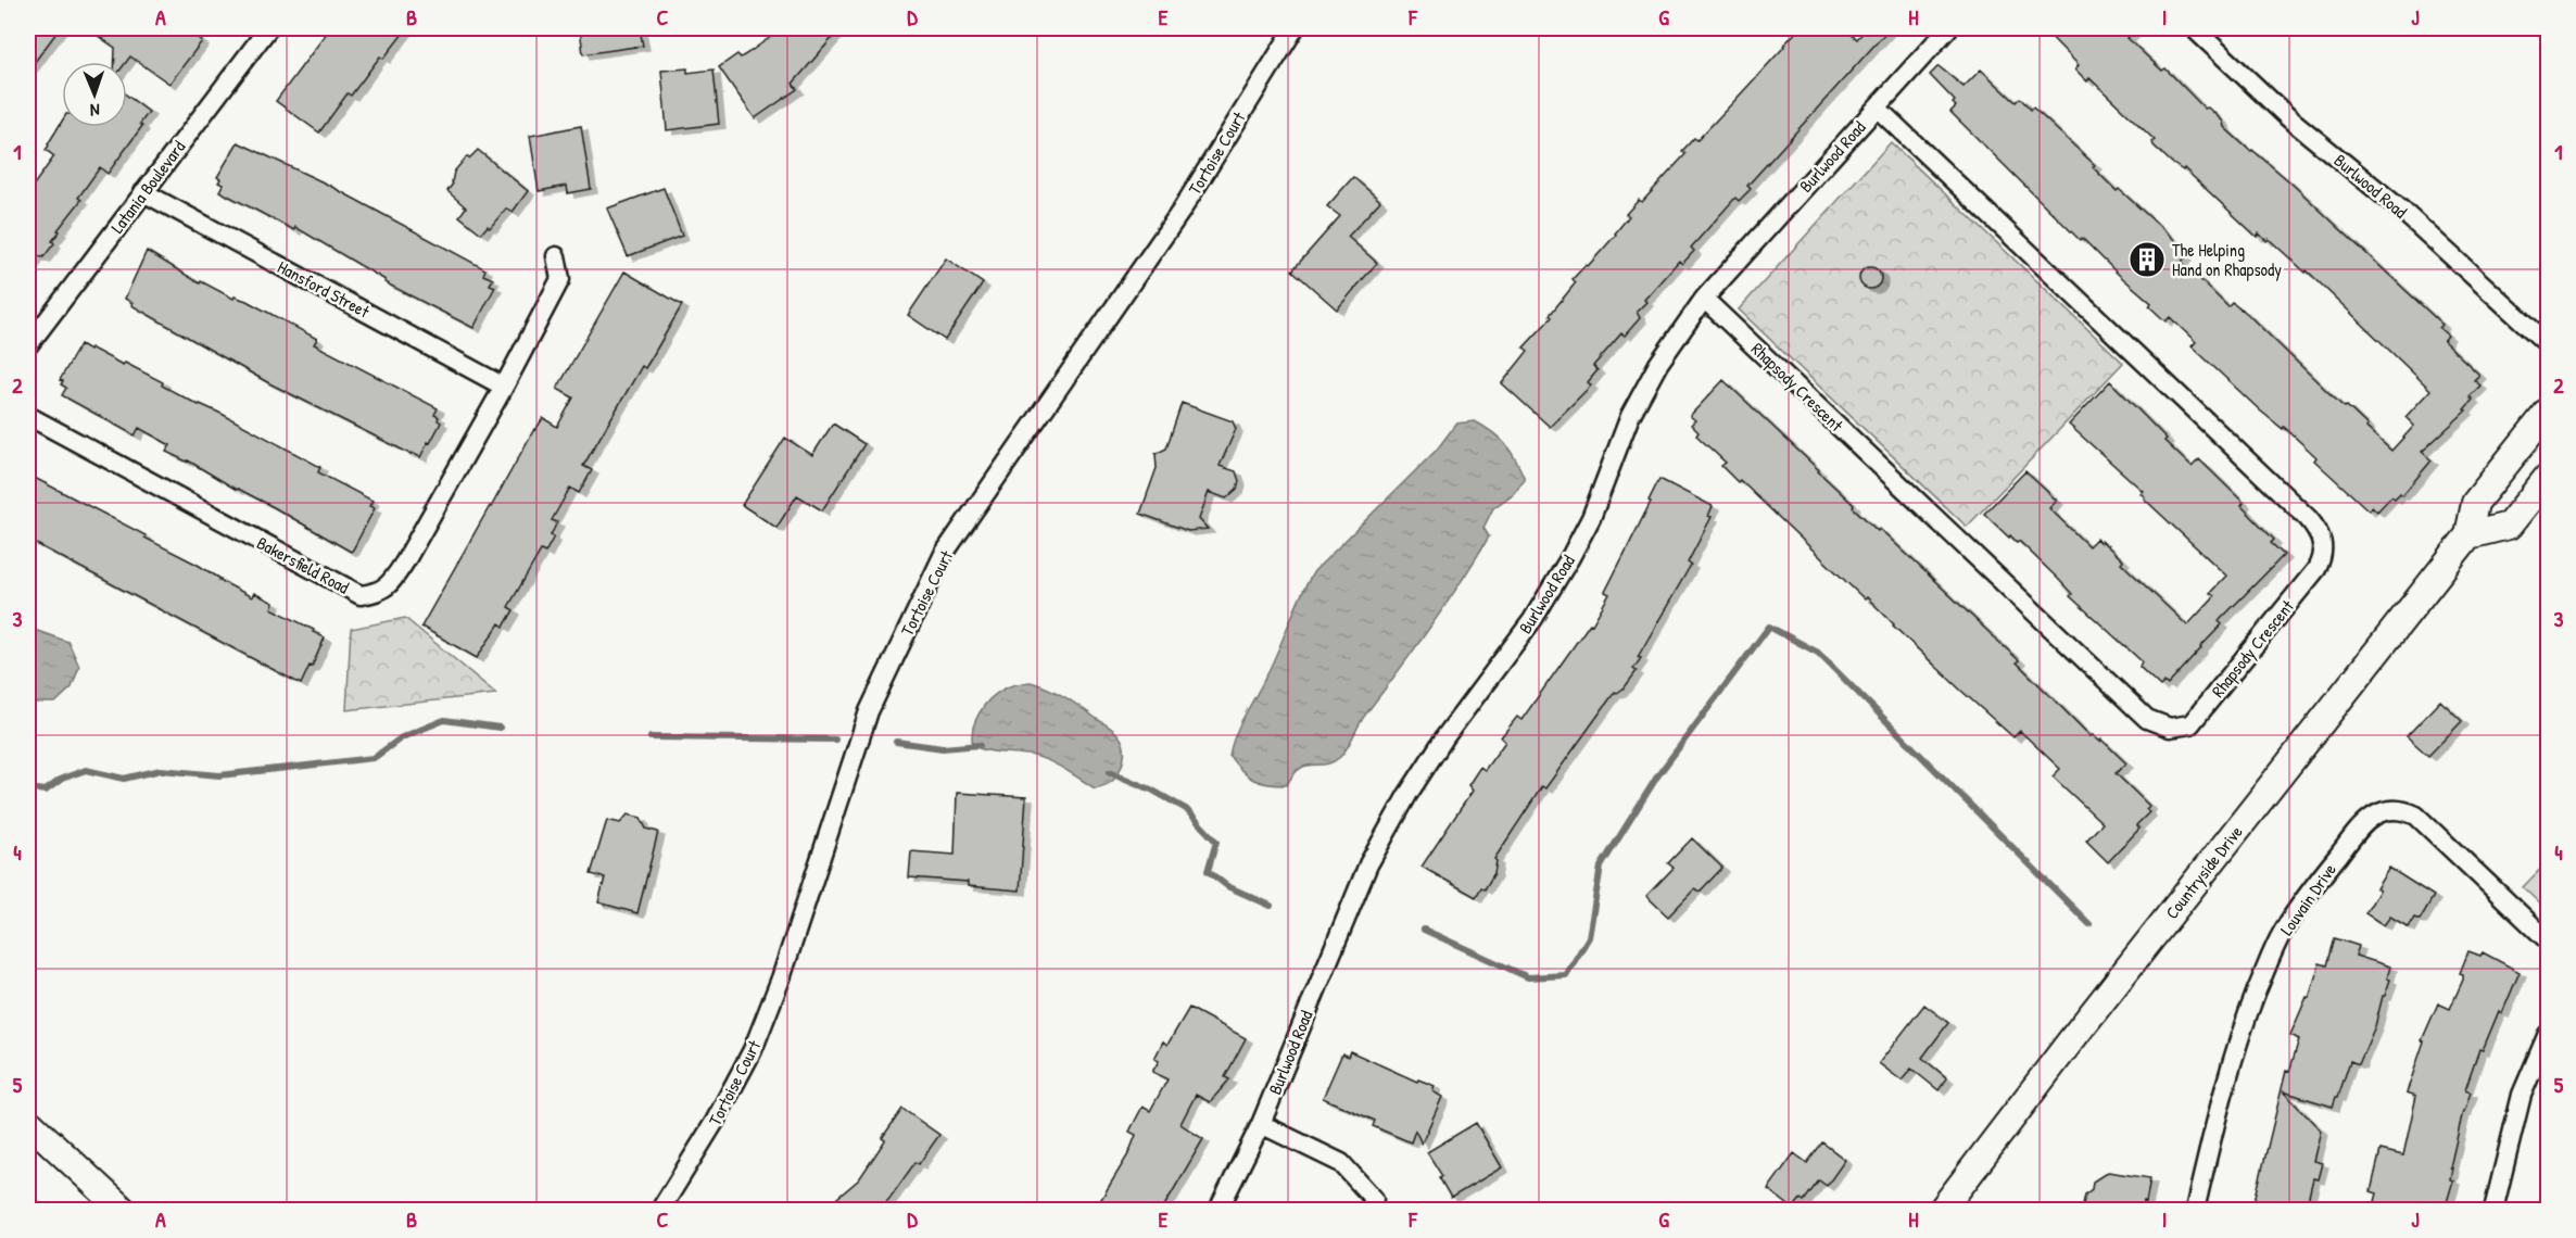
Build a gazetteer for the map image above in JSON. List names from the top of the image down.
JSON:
{
  "streets": {
    "main road": ["Countryside Drive"],
    "street": [
      "Tortoise Court",
      "Burlwood Road",
      "Latania Boulevard",
      "Hansford Street",
      "Rhapsody Crescent",
      "Bakersfield Road",
      "Louvain Drive"
    ]
  },
  "crossings": [
    ["Burlwood Road", "Rhapsody Crescent"],
    ["Latania Boulevard", "Hansford Street"],
    ["Hansford Street", "Bakersfield Road"]
  ],
  "places": {
    "building": ["The Helping Hand on Rhapsody"]
  },
  "north": "bottom",
  "grid": {
    "columns": [
      "A",
      "B",
      "C",
      "D",
      "E",
      "F",
      "G",
      "H",
      "I",
      "J"
    ],
    "rows": [
      "1",
      "2",
      "3",
      "4",
      "5"
    ]
  }
}
